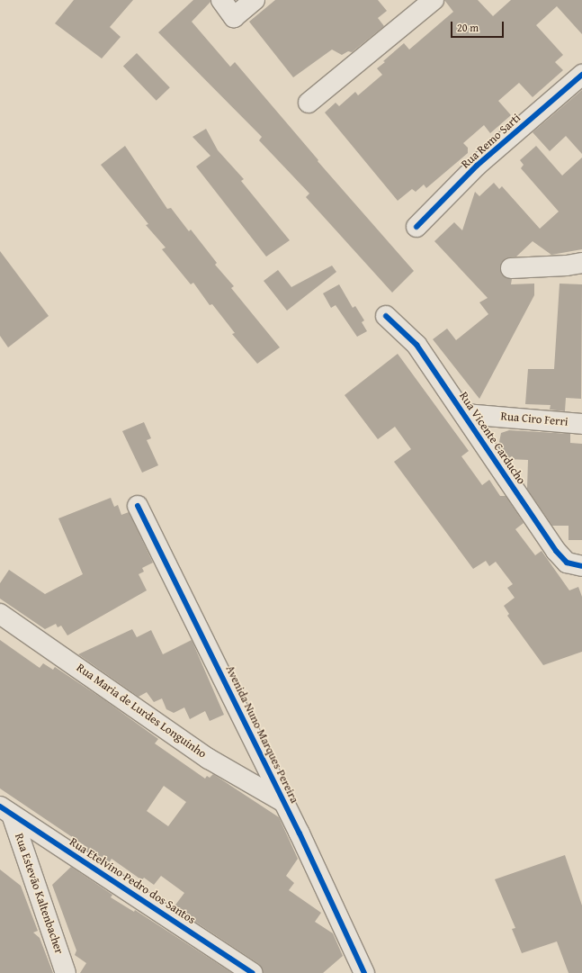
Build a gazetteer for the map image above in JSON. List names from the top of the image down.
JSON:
{
  "streets": {
    "street": [
      "Rua Remo Sarti",
      "Rua Ciro Ferri",
      "Rua Vicente Carducho",
      "Rua Maria de Lurdes Longuinho",
      "Avenida Nuno Marques Pereira",
      "Rua Etelvino Pedro dos Santos",
      "Rua Estevão Kaltenbacher"
    ]
  },
  "crossings": [
    ["Rua Ciro Ferri", "Rua Vicente Carducho"],
    ["Rua Maria de Lurdes Longuinho", "Avenida Nuno Marques Pereira"],
    ["Rua Etelvino Pedro dos Santos", "Rua Estevão Kaltenbacher"]
  ],
  "scale_bar": "20 m"
}
